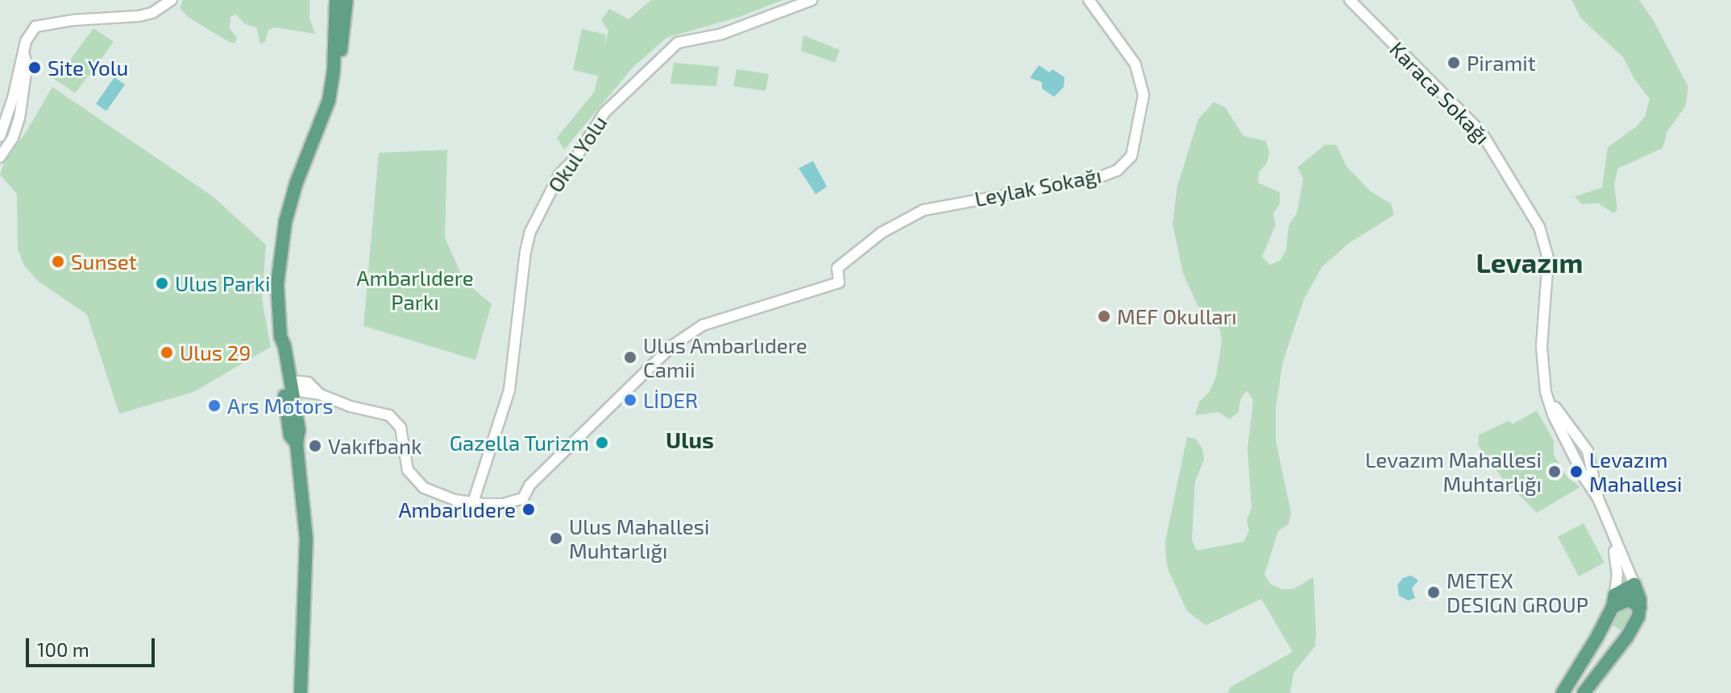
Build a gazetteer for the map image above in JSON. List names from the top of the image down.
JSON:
{
  "streets": {
    "street": ["Karaca Sokağı", "Okul Yolu", "Leylak Sokağı"]
  },
  "crossings": [
    ["Okul Yolu", "Leylak Sokağı"]
  ],
  "districts": ["Levazım", "Ulus"],
  "parks": ["Ambarlıdere Parkı"],
  "places": [
    "Piramit",
    "Site Yolu",
    "Sunset",
    "Ulus Parki",
    "MEF Okulları",
    "Ulus 29",
    "Ulus Ambarlıdere Camii",
    "LİDER",
    "Ars Motors",
    "Gazella Turizm",
    "Vakıfbank",
    "Levazım Mahallesi Muhtarlığı",
    "Levazım Mahallesi",
    "Ambarlıdere",
    "Ulus Mahallesi Muhtarlığı",
    "METEX DESIGN GROUP"
  ],
  "scale_bar": "100 m"
}
